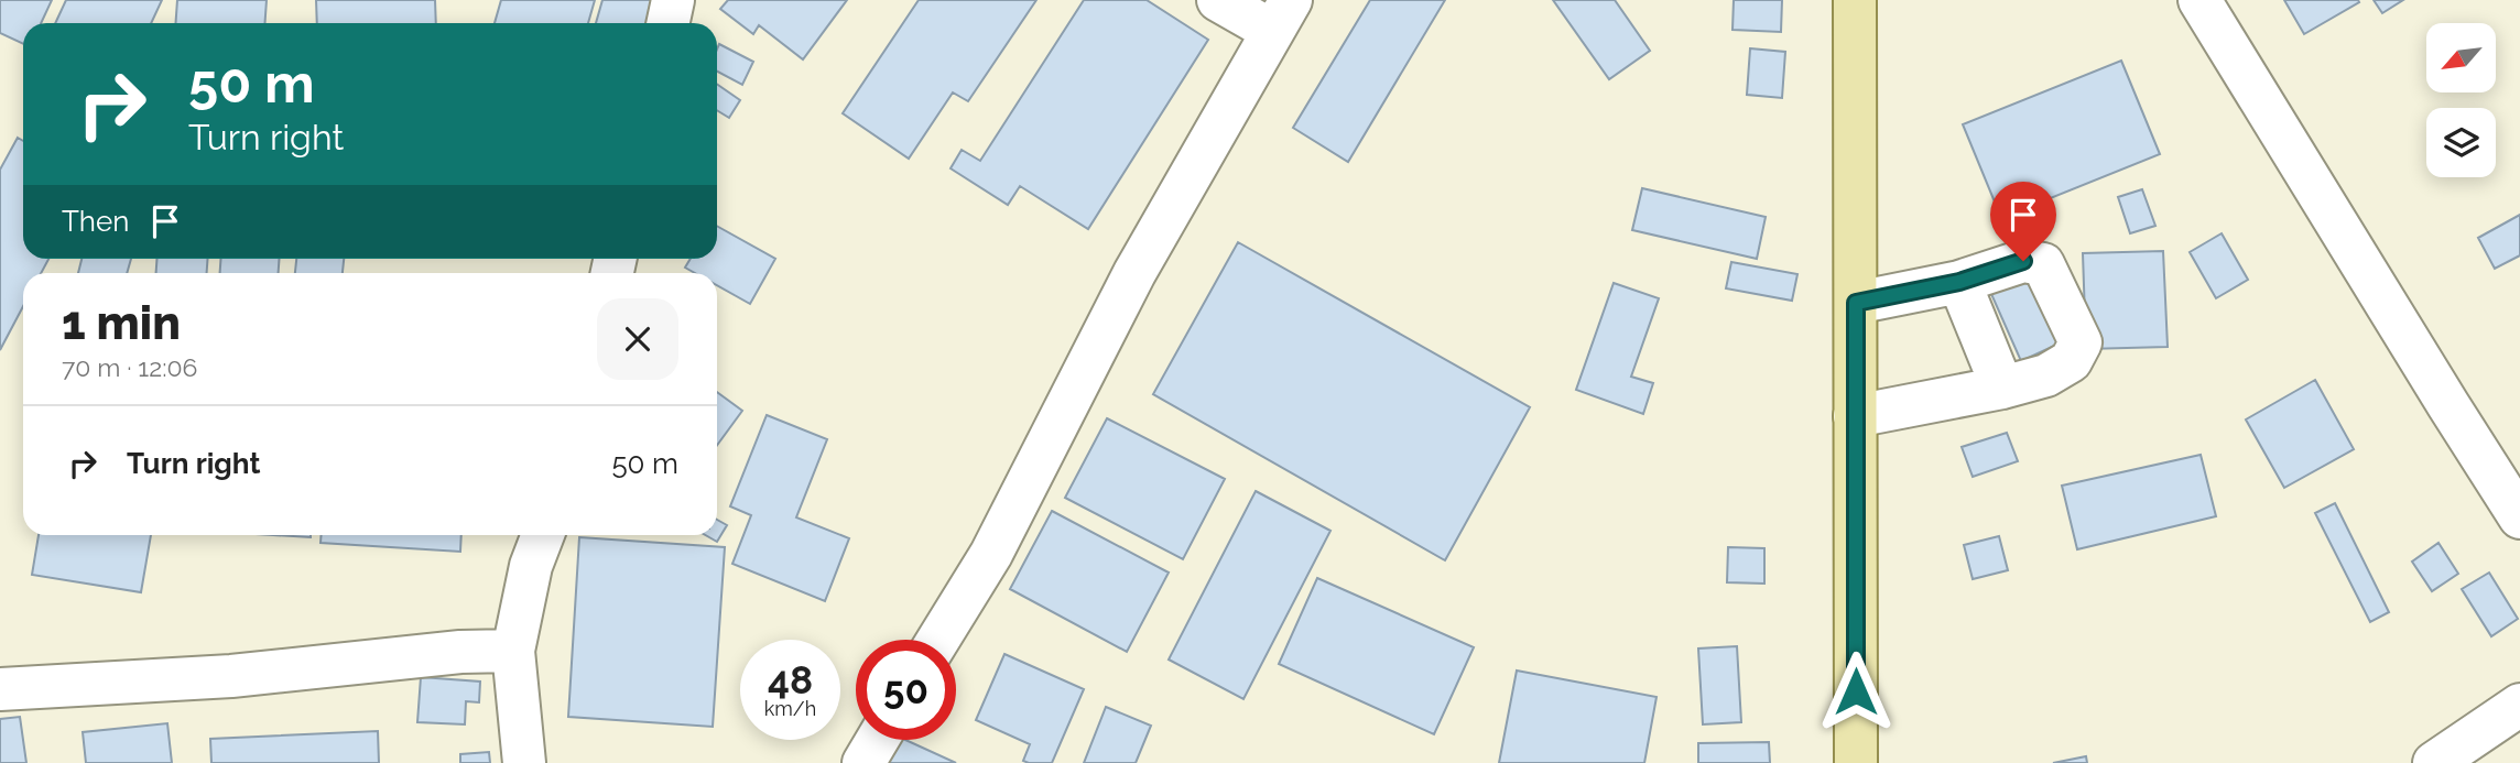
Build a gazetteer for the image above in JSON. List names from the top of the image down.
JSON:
{
  "north": "bottom left",
  "page": {
    "turn": ["50 m", "Turn right"],
    "then": "Then",
    "heading": ["1 min", "70 m · 12:06"],
    "list": [
      {
        "name": "Turn right",
        "value": "50 m"
      }
    ],
    "speed": "48 km/h",
    "limit": "50"
  }
}
